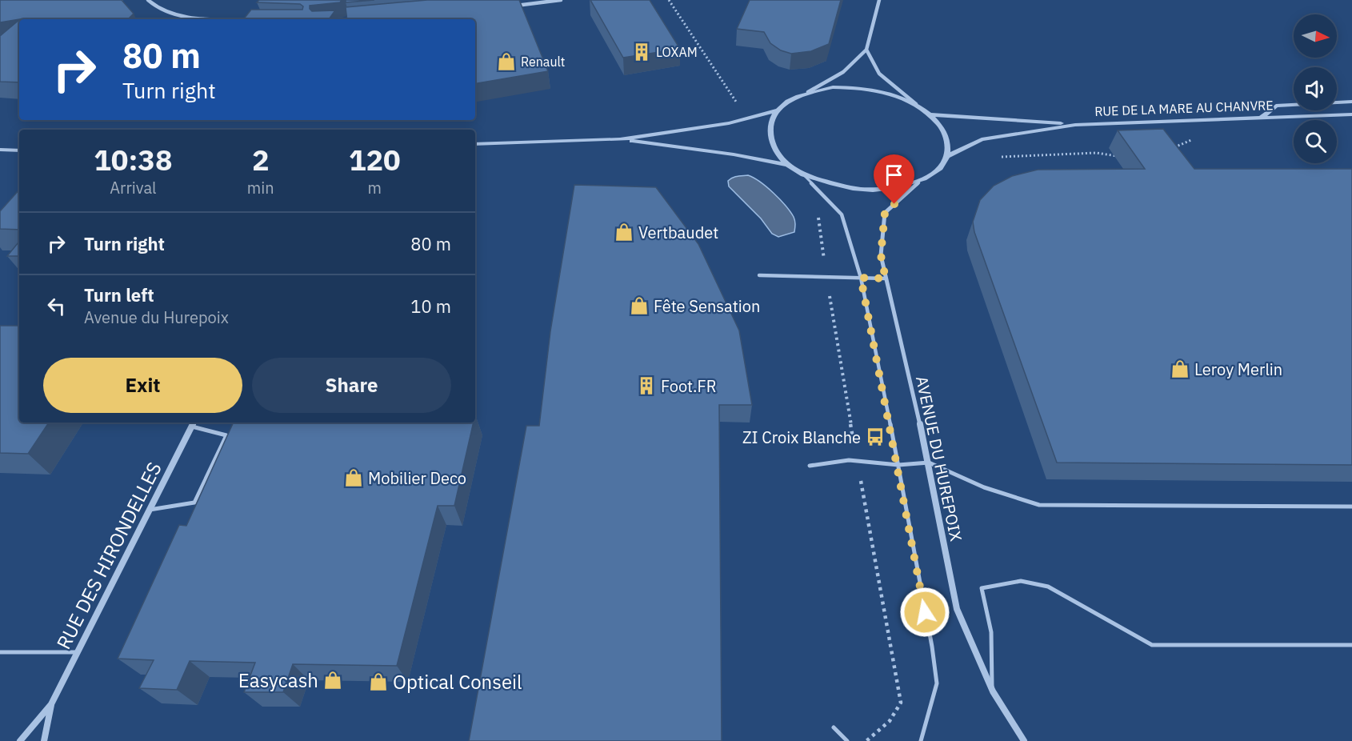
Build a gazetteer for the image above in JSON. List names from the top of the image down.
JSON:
{
  "streets": {
    "street": ["RUE DE LA MARE AU CHANVRE", "AVENUE DU HUREPOIX", "RUE DES HIRONDELLES"]
  },
  "crossings": [
    ["RUE DE LA MARE AU CHANVRE", "AVENUE DU HUREPOIX"]
  ],
  "places": {
    "building": ["LOXAM", "Foot.FR"],
    "shop": [
      "Renault",
      "Vertbaudet",
      "Fête Sensation",
      "Leroy Merlin",
      "Mobilier Deco",
      "Easycash",
      "Optical Conseil"
    ],
    "bus stop": ["ZI Croix Blanche"]
  },
  "north": "right",
  "page": {
    "turn": ["80 m", "Turn right"],
    "eta": [
      "10:38",
      "Arrival",
      "2",
      "min",
      "120",
      "m"
    ],
    "list": [
      {
        "name": "Turn right",
        "value": "80 m"
      },
      {
        "name": "Turn left",
        "note": "Avenue du Hurepoix",
        "value": "10 m"
      }
    ],
    "buttons": ["Exit", "Share"]
  }
}
